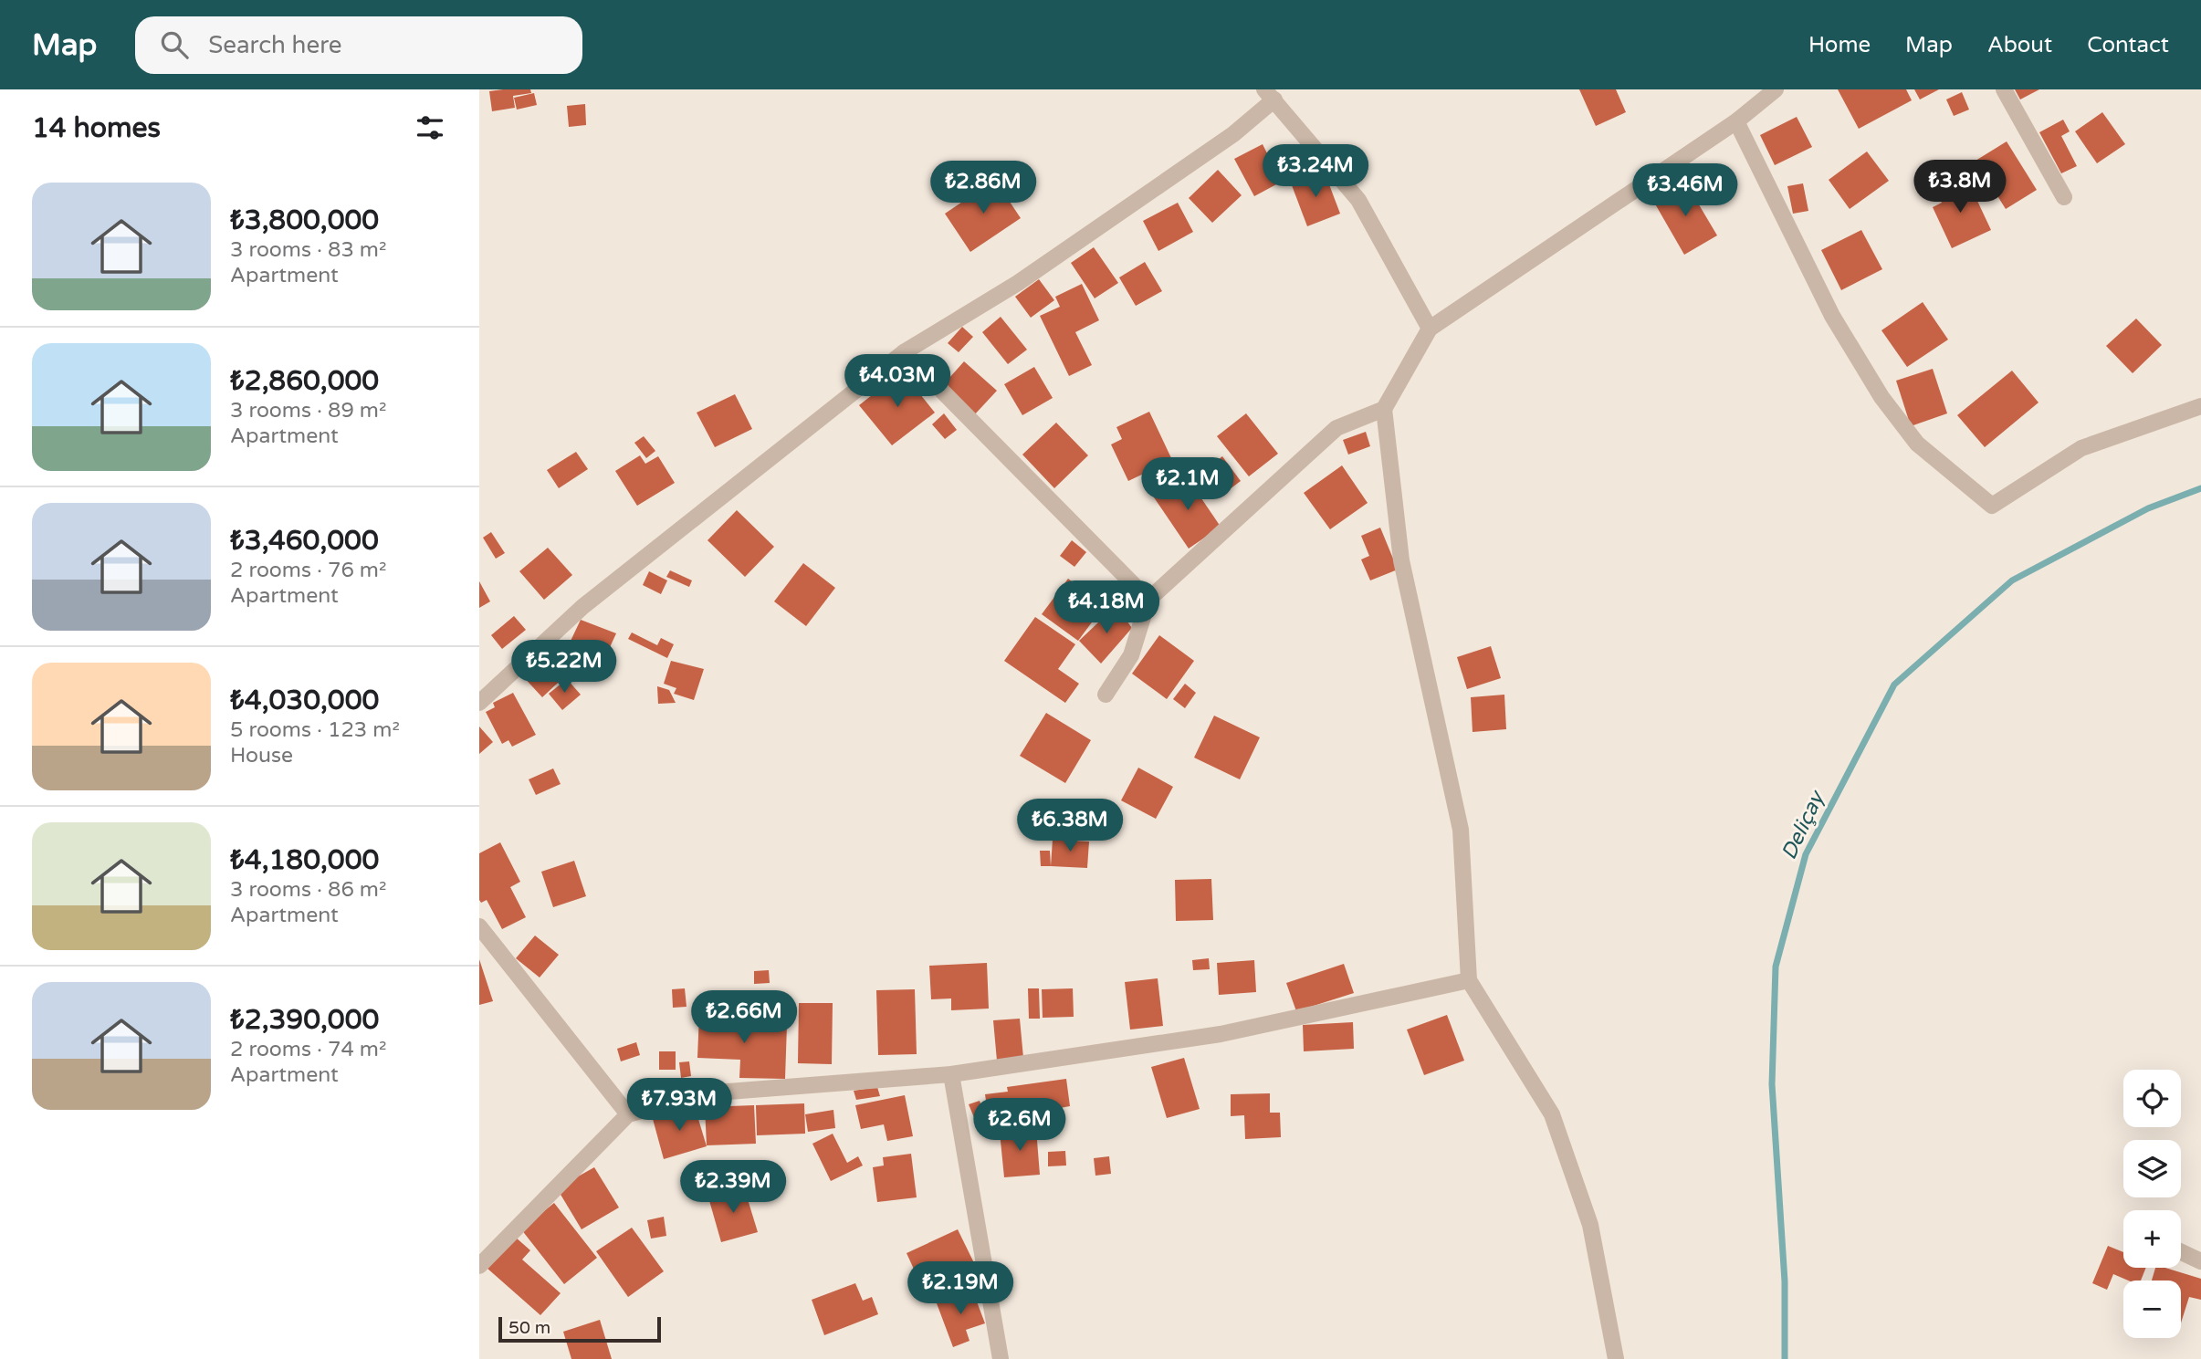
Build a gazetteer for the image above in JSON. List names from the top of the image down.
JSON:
{
  "water": ["Deliçay"],
  "scale_bar": "50 m",
  "page": {
    "header": "Map",
    "search": "Search here",
    "nav": [
      "Home",
      "Map",
      "About",
      "Contact"
    ],
    "heading": "14 homes",
    "price": [
      "₺3.24M",
      "₺3.8M",
      "₺2.86M",
      "₺3.46M",
      "₺4.03M",
      "₺2.1M",
      "₺4.18M",
      "₺5.22M",
      "₺6.38M",
      "₺2.66M",
      "₺7.93M",
      "₺2.6M",
      "₺2.39M",
      "₺2.19M"
    ],
    "list": [
      {
        "name": "₺3,800,000",
        "note": "3 rooms · 83 m² · Apartment"
      },
      {
        "name": "₺2,860,000",
        "note": "3 rooms · 89 m² · Apartment"
      },
      {
        "name": "₺3,460,000",
        "note": "2 rooms · 76 m² · Apartment"
      },
      {
        "name": "₺4,030,000",
        "note": "5 rooms · 123 m² · House"
      },
      {
        "name": "₺4,180,000",
        "note": "3 rooms · 86 m² · Apartment"
      },
      {
        "name": "₺2,390,000",
        "note": "2 rooms · 74 m² · Apartment"
      }
    ],
    "map_buttons": ["+", "−"],
    "scale": "50 m"
  }
}
